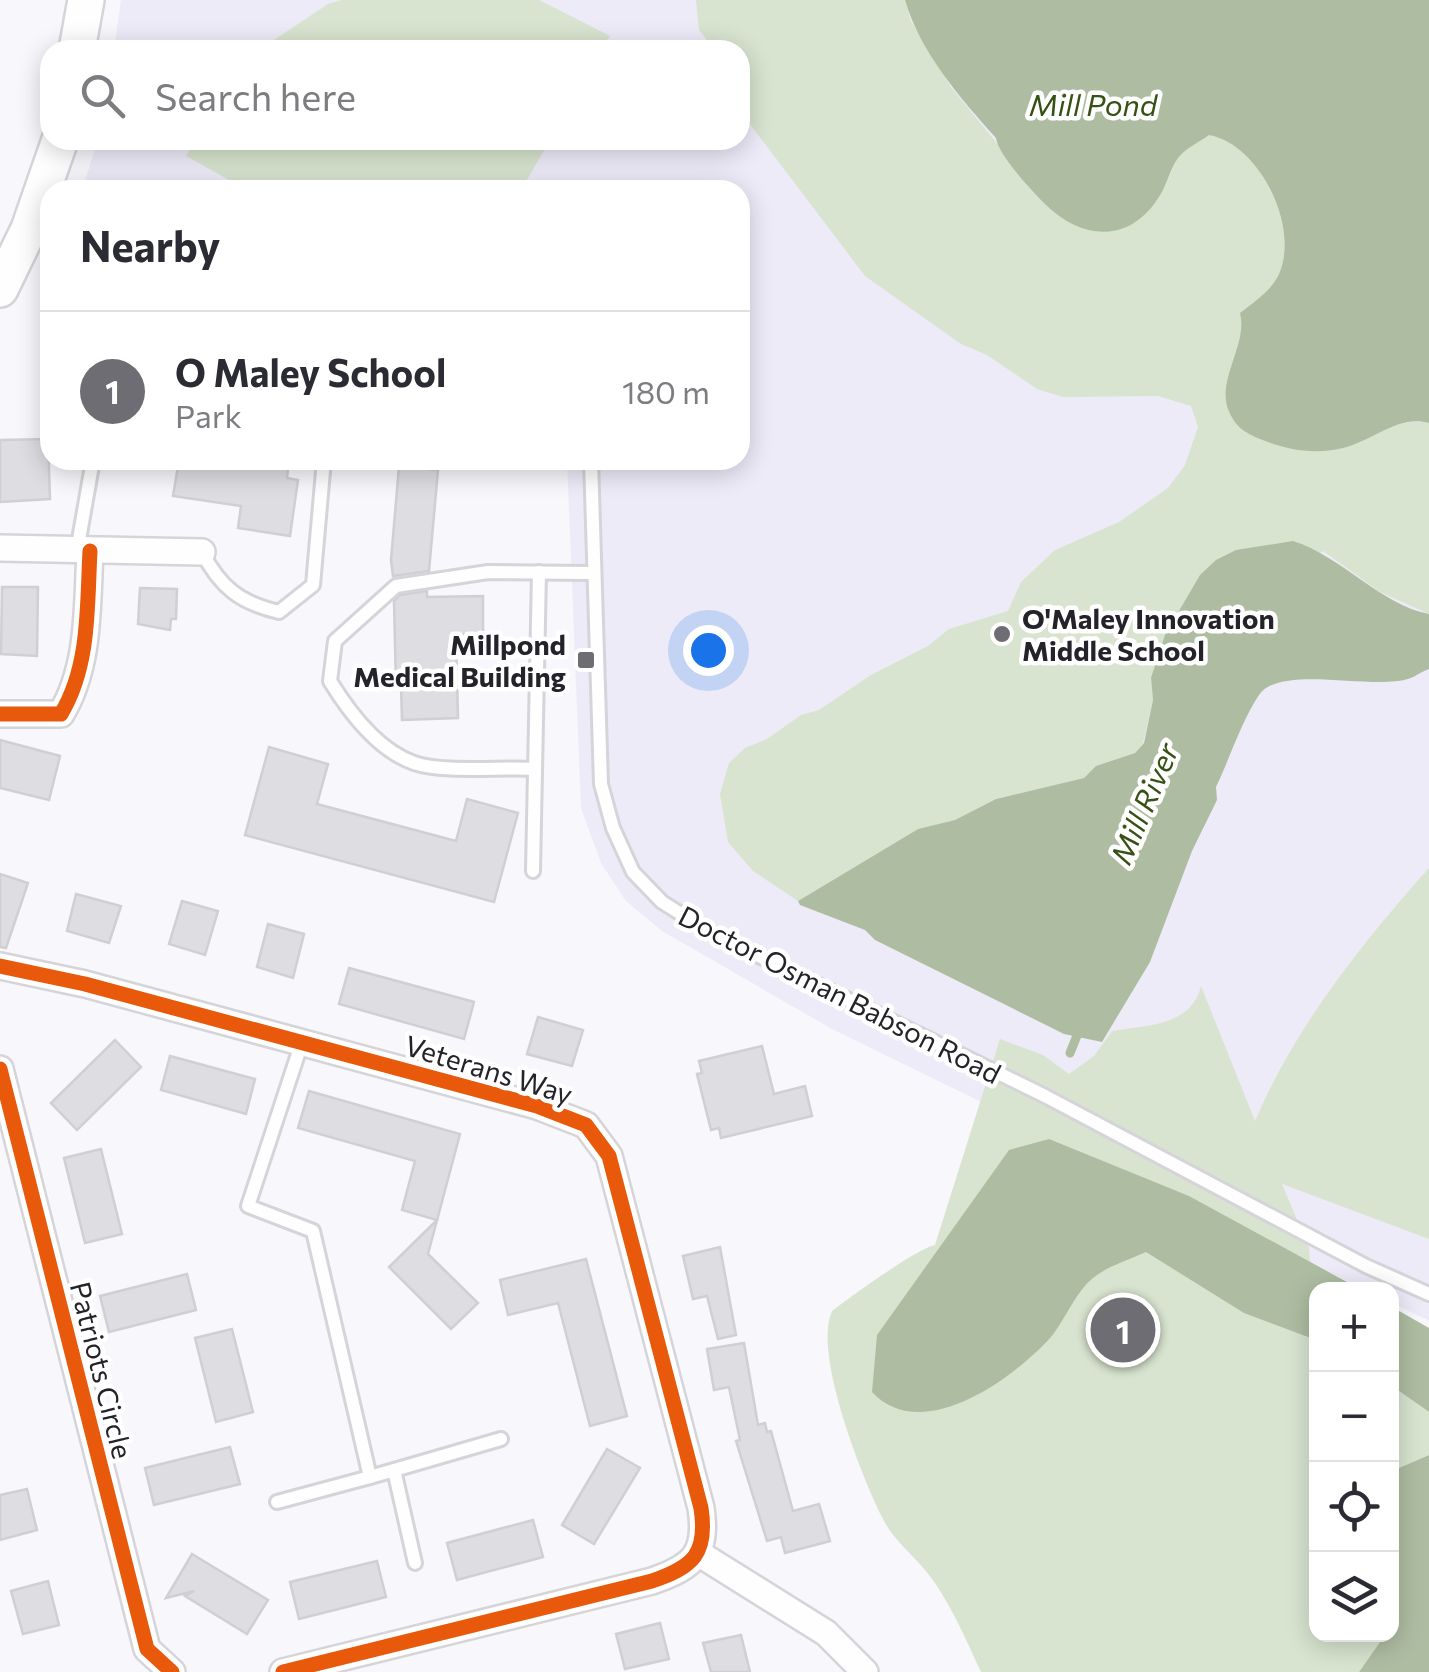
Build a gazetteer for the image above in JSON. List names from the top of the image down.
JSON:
{
  "streets": {
    "street": ["Veterans Way", "Patriots Circle"],
    "lane": ["Doctor Osman Babson Road"]
  },
  "water": ["Mill Pond", "Mill River"],
  "places": {
    "other": ["O'Maley Innovation Middle School"],
    "transit": ["Millpond Medical Building"]
  },
  "page": {
    "search": "Search here",
    "heading": "Nearby",
    "list": [
      {
        "mark": "1",
        "name": "O Maley School",
        "note": "Park",
        "value": "180 m"
      }
    ],
    "map_buttons": ["+", "−"],
    "pins": "1"
  }
}
